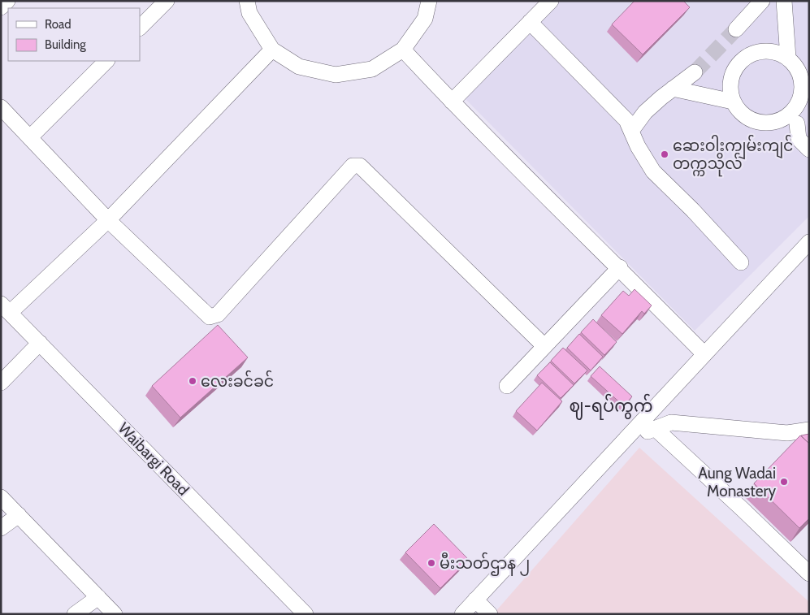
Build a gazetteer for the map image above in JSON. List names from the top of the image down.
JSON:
{
  "streets": {
    "street": ["Waibargi Road"]
  },
  "districts": ["ဈ-ရပ်ကွက်"],
  "places": [
    "ဆေးဝါးကျွမ်းကျင် တက္ကသိုလ်",
    "လေးခင်ခင်",
    "Aung Wadai Monastery",
    "မီးသတ်ဌာန ၂"
  ],
  "legend": ["Road", "Building"]
}
